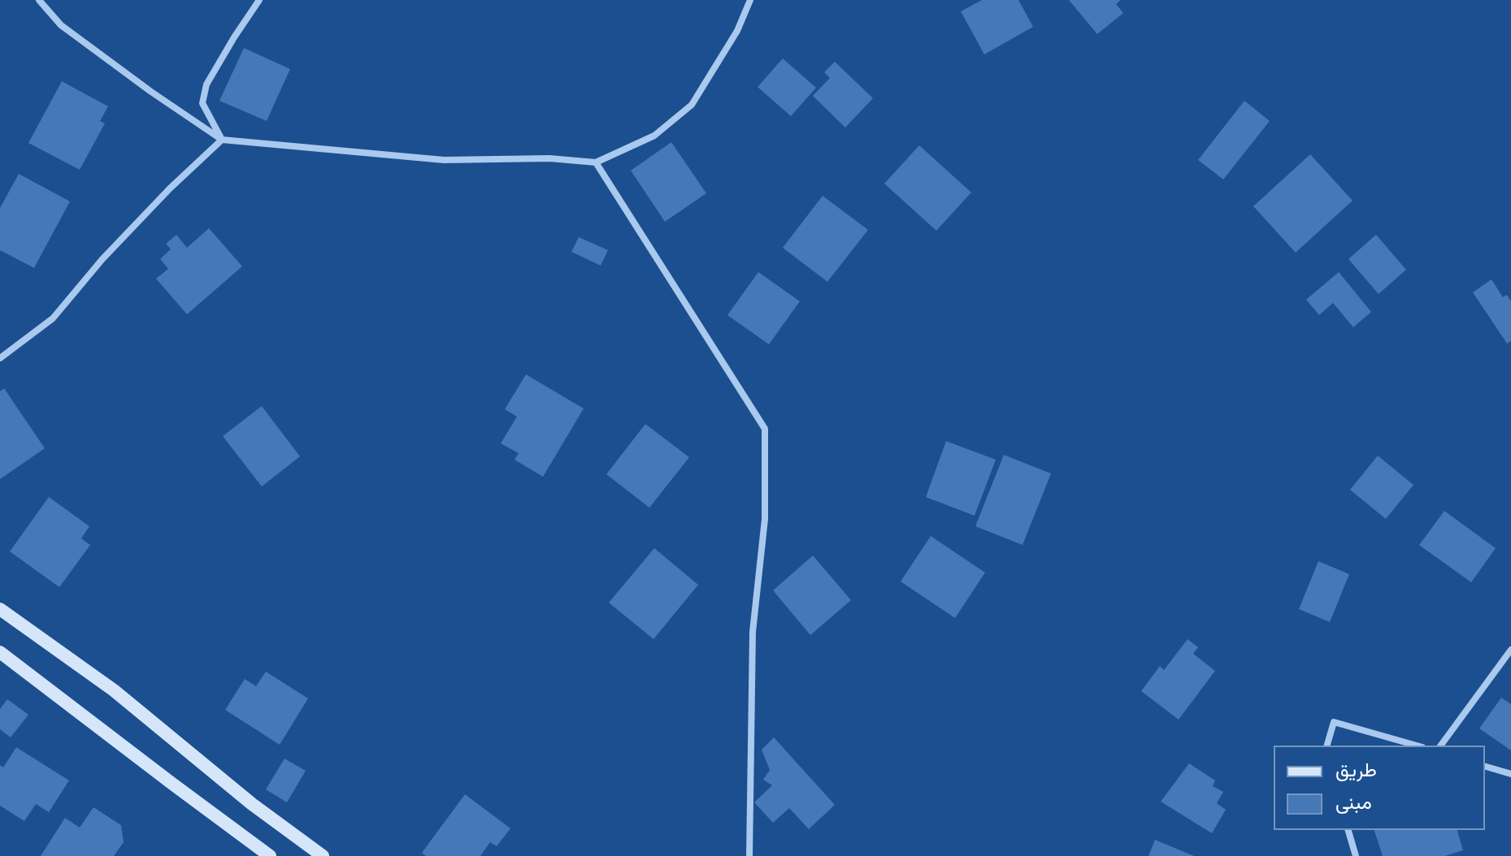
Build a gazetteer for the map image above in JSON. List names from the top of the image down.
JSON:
{
  "legend": ["طريق", "مبنى"]
}
